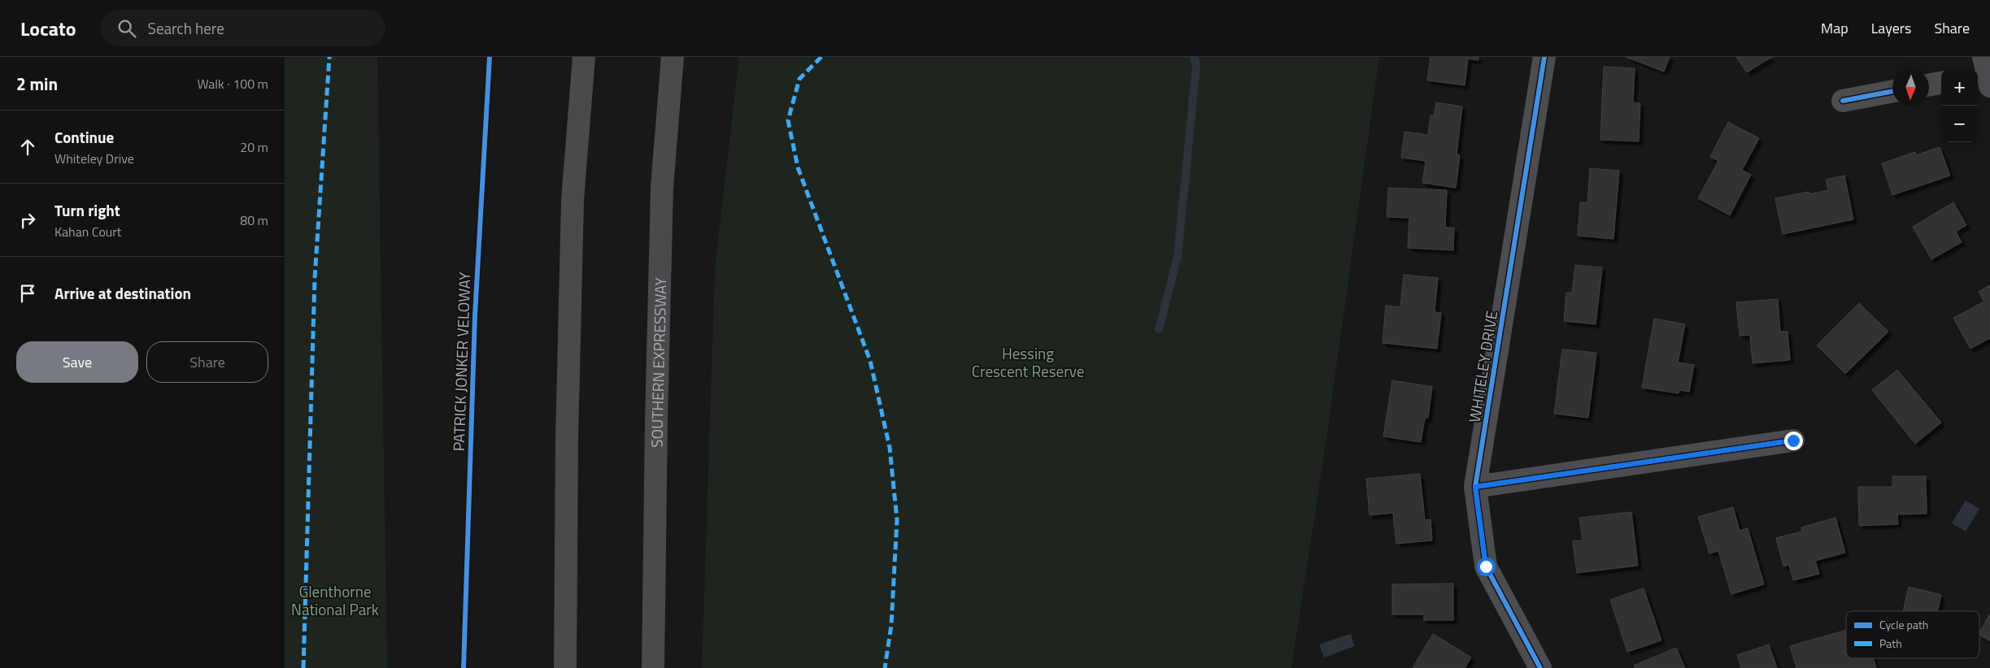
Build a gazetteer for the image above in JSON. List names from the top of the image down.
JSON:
{
  "streets": {
    "highway": ["SOUTHERN EXPRESSWAY"],
    "street": ["WHITELEY DRIVE"],
    "cycle path": ["PATRICK JONKER VELOWAY"]
  },
  "parks": ["Hessing Crescent Reserve", "Glenthorne National Park"],
  "legend": ["Cycle path", "Path"],
  "north": "bottom",
  "page": {
    "header": "Locato",
    "search": "Search here",
    "nav": ["Map", "Layers", "Share"],
    "heading": ["2 min", "Walk · 100 m"],
    "map_buttons": ["+", "−"],
    "list": [
      ["Continue", "Whiteley Drive", "20 m"],
      ["Turn right", "Kahan Court", "80 m"],
      "Arrive at destination"
    ],
    "buttons": ["Save", "Share"]
  }
}
